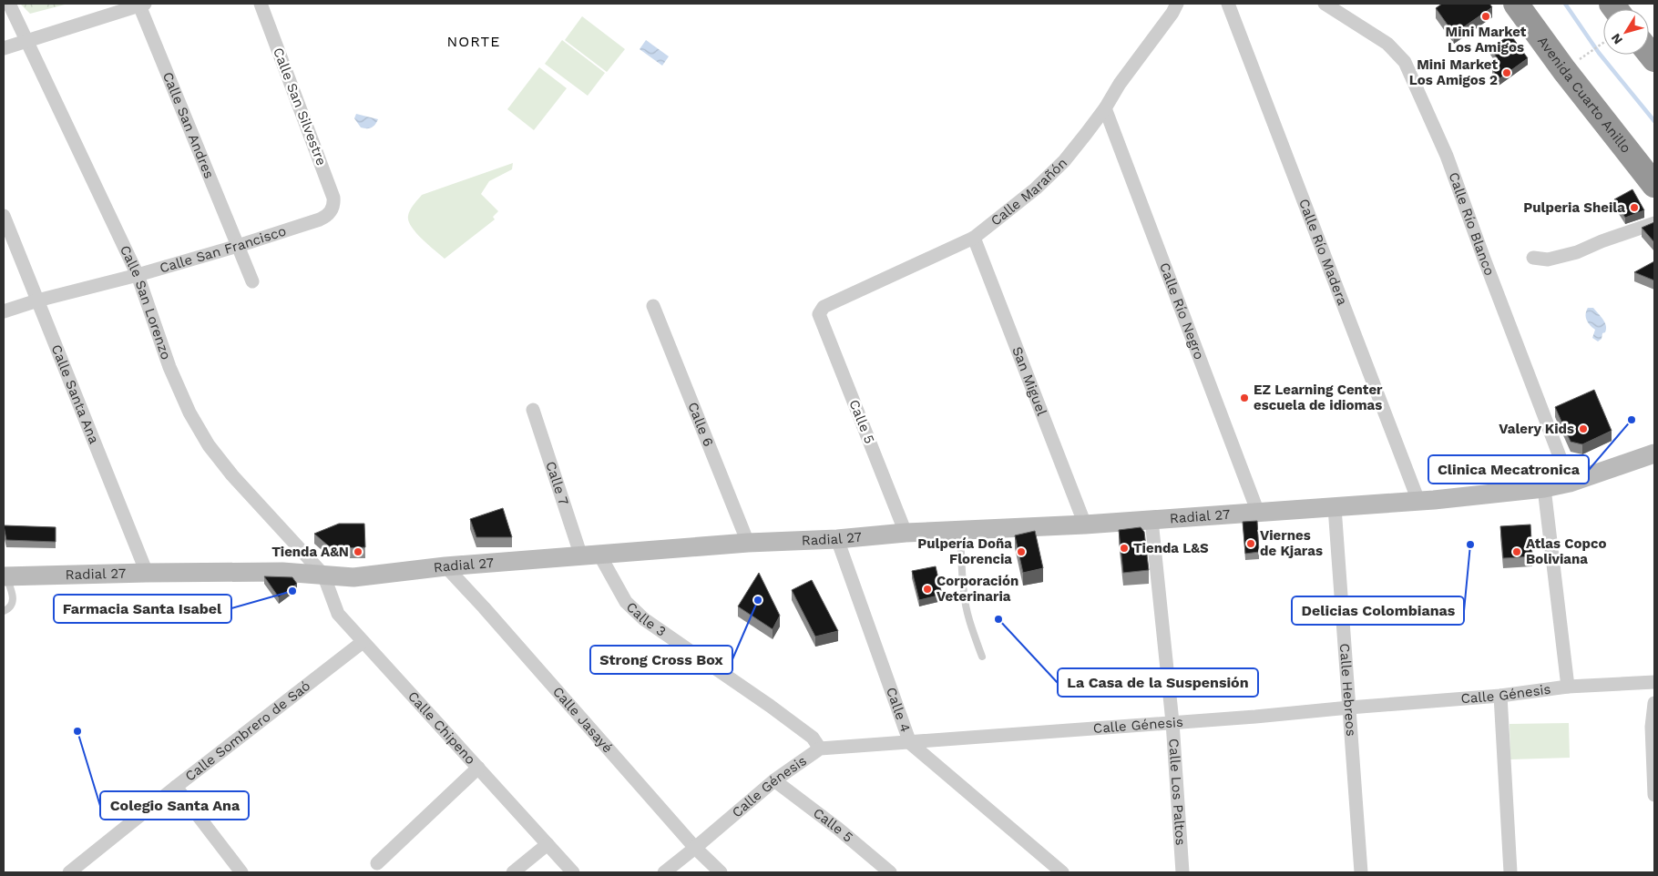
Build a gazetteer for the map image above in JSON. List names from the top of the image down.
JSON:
{
  "streets": {
    "highway": ["Avenida Cuarto Anillo"],
    "street": [
      "Calle San Silvestre",
      "Calle San Andres",
      "Calle Marañón",
      "Calle Río Blanco",
      "Calle San Francisco",
      "Calle Río Madera",
      "Calle San Lorenzo",
      "Calle Río Negro",
      "San Miguel",
      "Calle Santa Ana",
      "Calle 5",
      "Calle 6",
      "Calle 7",
      "Radial 27",
      "Calle 3",
      "Calle Hebreos",
      "Calle Génesis",
      "Calle 4",
      "Calle Jasayé",
      "Calle Chipeno",
      "Calle Sombrero de Saó",
      "Calle Los Paltos"
    ]
  },
  "crossings": [
    ["Calle San Silvestre", "Calle San Francisco"],
    ["Calle San Andres", "Calle San Francisco"],
    ["Calle Marañón", "Calle Río Negro"],
    ["Calle Marañón", "San Miguel"],
    ["Calle Marañón", "Calle 5"],
    ["Calle Río Blanco", "Radial 27"],
    ["Calle San Francisco", "Calle San Lorenzo"],
    ["Calle San Francisco", "Calle Santa Ana"],
    ["Calle Río Madera", "Radial 27"],
    ["Calle San Lorenzo", "Radial 27"],
    ["Calle San Lorenzo", "Calle Chipeno"],
    ["Calle Río Negro", "Radial 27"],
    ["San Miguel", "Radial 27"],
    ["Calle Santa Ana", "Radial 27"],
    ["Calle 5", "Radial 27"],
    ["Calle 5", "Calle Génesis"],
    ["Calle 6", "Radial 27"],
    ["Calle 7", "Radial 27"],
    ["Calle 7", "Calle 3"],
    ["Radial 27", "Calle 3"],
    ["Radial 27", "Calle Hebreos"],
    ["Radial 27", "Calle 4"],
    ["Radial 27", "Calle Jasayé"],
    ["Radial 27", "Calle Chipeno"],
    ["Radial 27", "Calle Los Paltos"],
    ["Calle 3", "Calle Génesis"],
    ["Calle Hebreos", "Calle Génesis"],
    ["Calle Génesis", "Calle 4"],
    ["Calle Génesis", "Calle Jasayé"],
    ["Calle Génesis", "Calle Los Paltos"],
    ["Calle Chipeno", "Calle Sombrero de Saó"]
  ],
  "districts": ["NORTE"],
  "places": [
    "Mini Market Los Amigos",
    "Mini Market Los Amigos 2",
    "Pulperia Sheila",
    "EZ Learning Center escuela de idiomas",
    "Clinica Mecatronica",
    "Valery Kids",
    "Viernes de Kjaras",
    "Delicias Colombianas",
    "Tienda L&S",
    "Tienda A&N",
    "Pulpería Doña Florencia",
    "Atlas Copco Boliviana",
    "Corporación Veterinaria",
    "Farmacia Santa Isabel",
    "Strong Cross Box",
    "La Casa de la Suspensión",
    "Colegio Santa Ana"
  ],
  "north": "bottom left"
}
